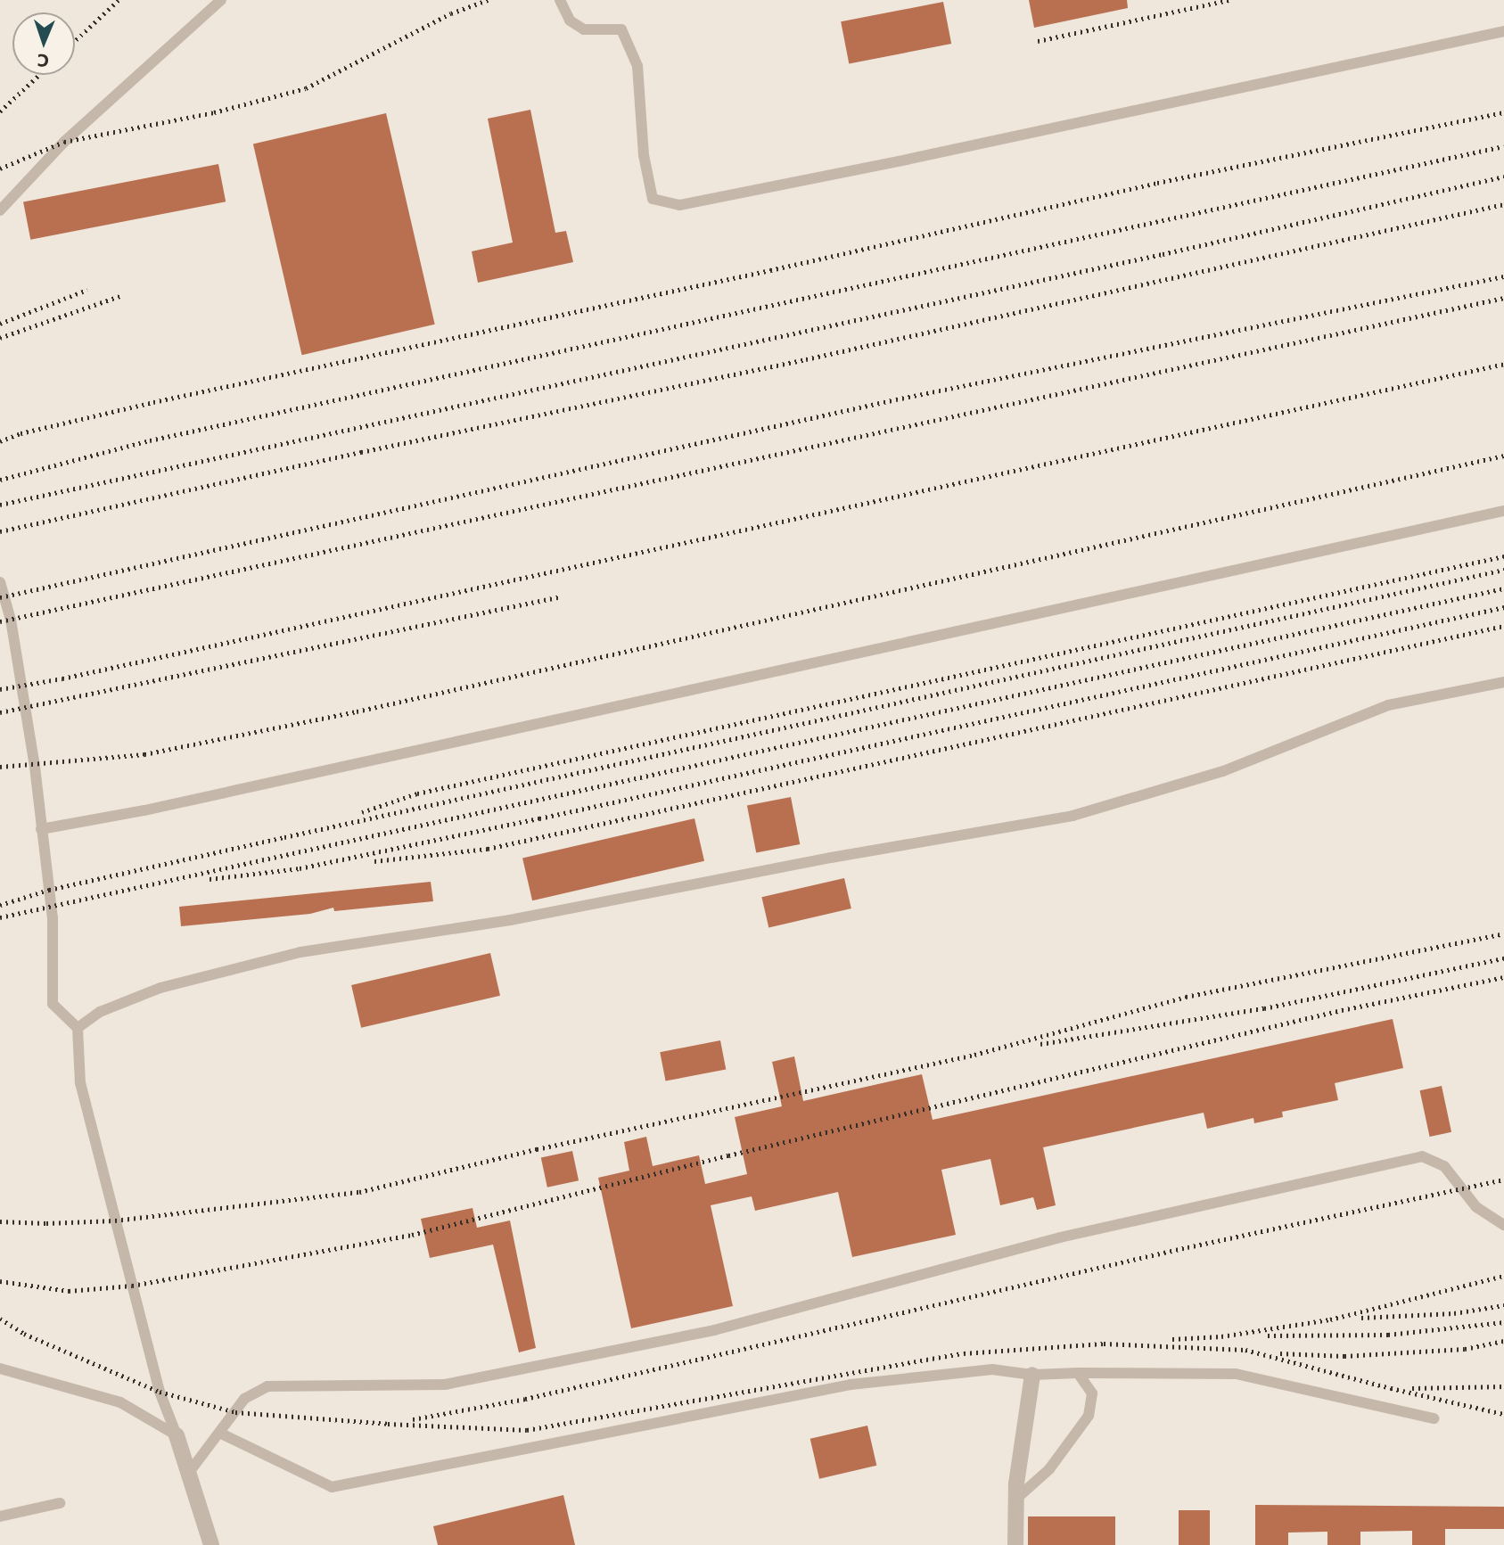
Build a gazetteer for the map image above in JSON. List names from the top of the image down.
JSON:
{
  "north": "bottom"
}
